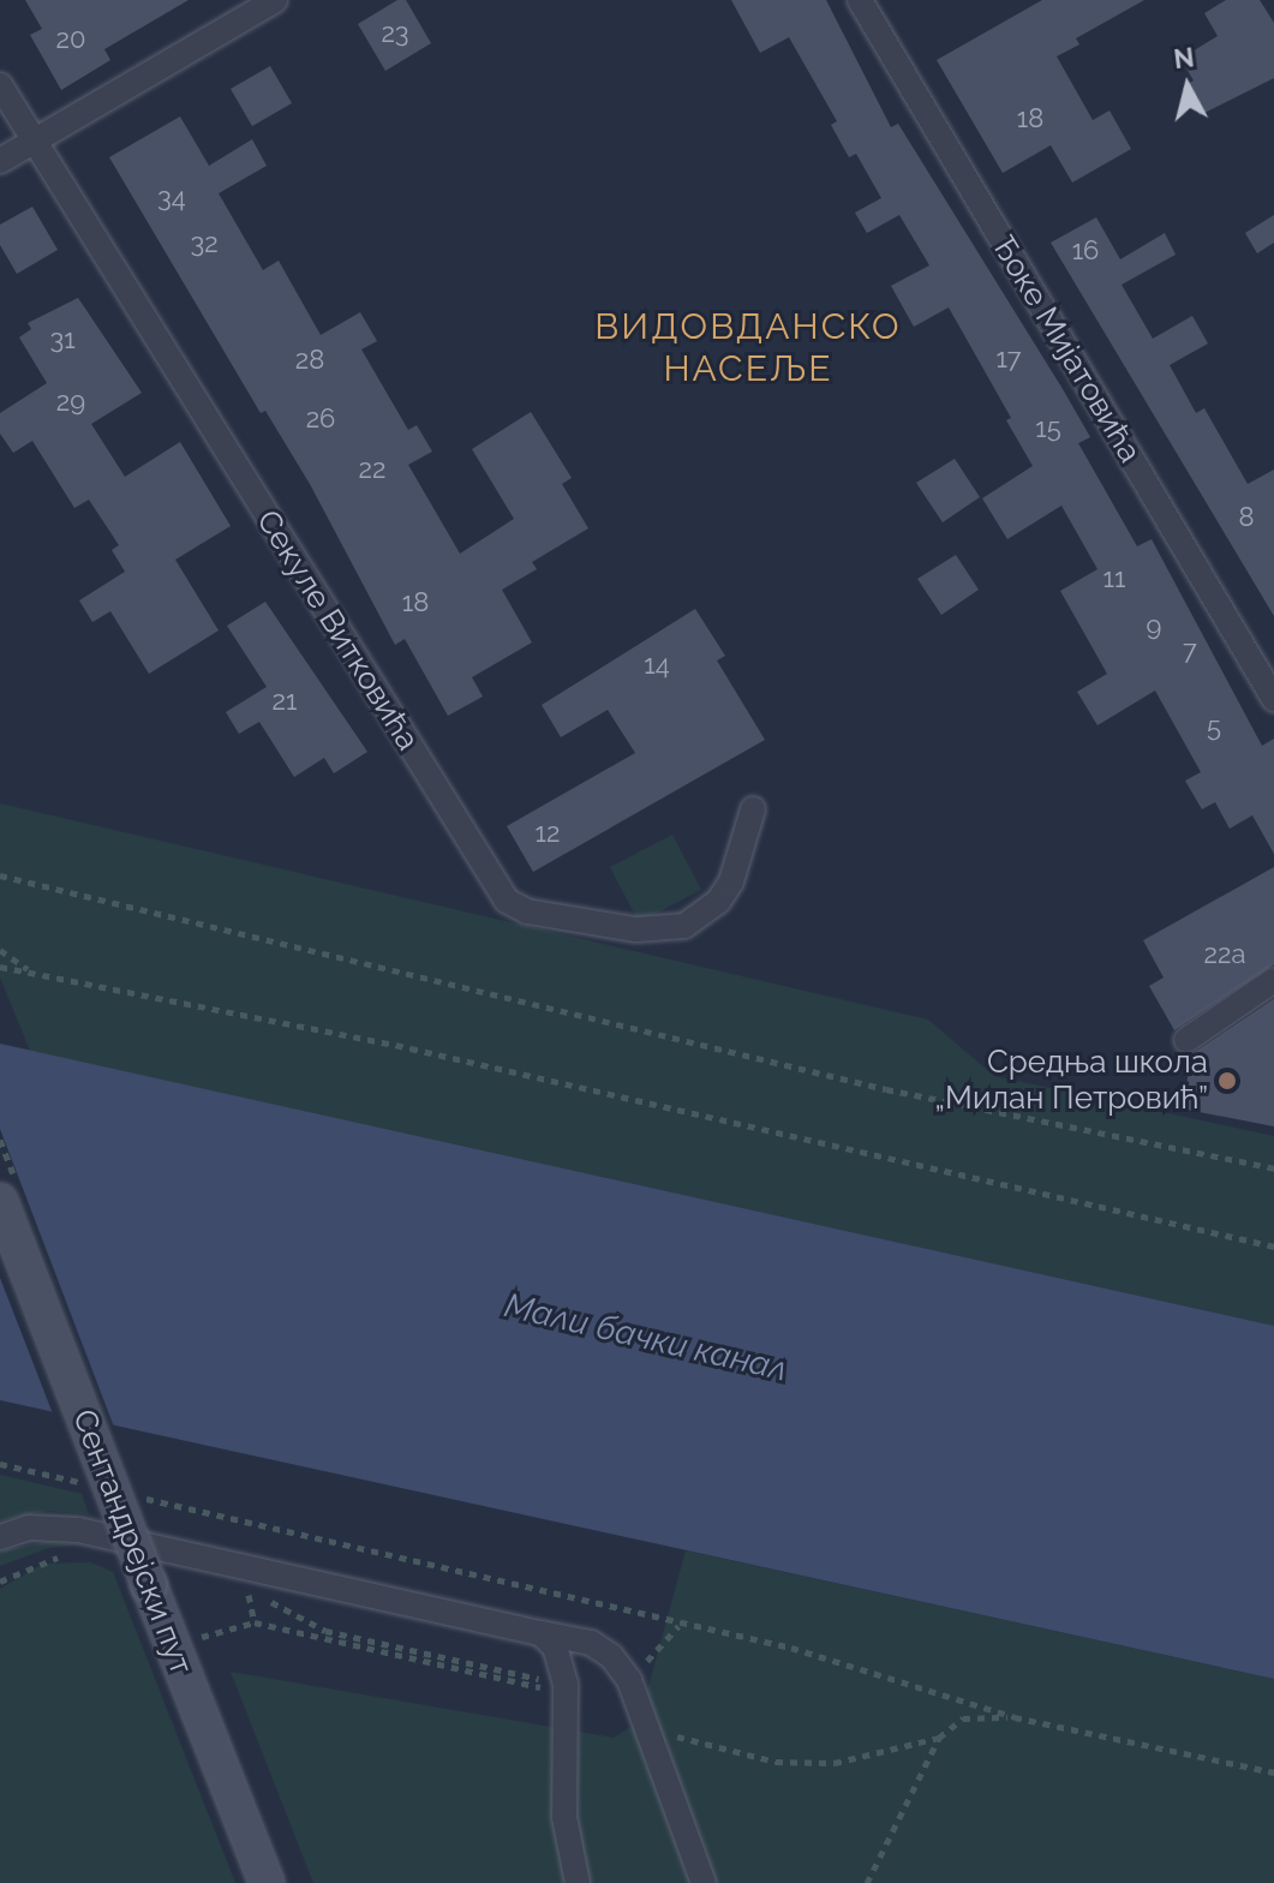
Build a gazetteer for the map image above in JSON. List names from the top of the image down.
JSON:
{
  "streets": {
    "main road": ["Сентандрејски пут"],
    "street": ["Ђоке Мијатовића", "Секуле Витковића"]
  },
  "districts": ["ВИДОВДАНСКО НАСЕЉЕ"],
  "water": ["Мали бачки канал"],
  "places": ["Средња школа „Милан Петровић”"],
  "house_numbers": [
    "23",
    "20",
    "18",
    "34",
    "32",
    "16",
    "31",
    "17",
    "28",
    "29",
    "26",
    "15",
    "22",
    "8",
    "11",
    "18",
    "9",
    "7",
    "14",
    "21",
    "5",
    "12",
    "22a"
  ],
  "north": "top"
}
